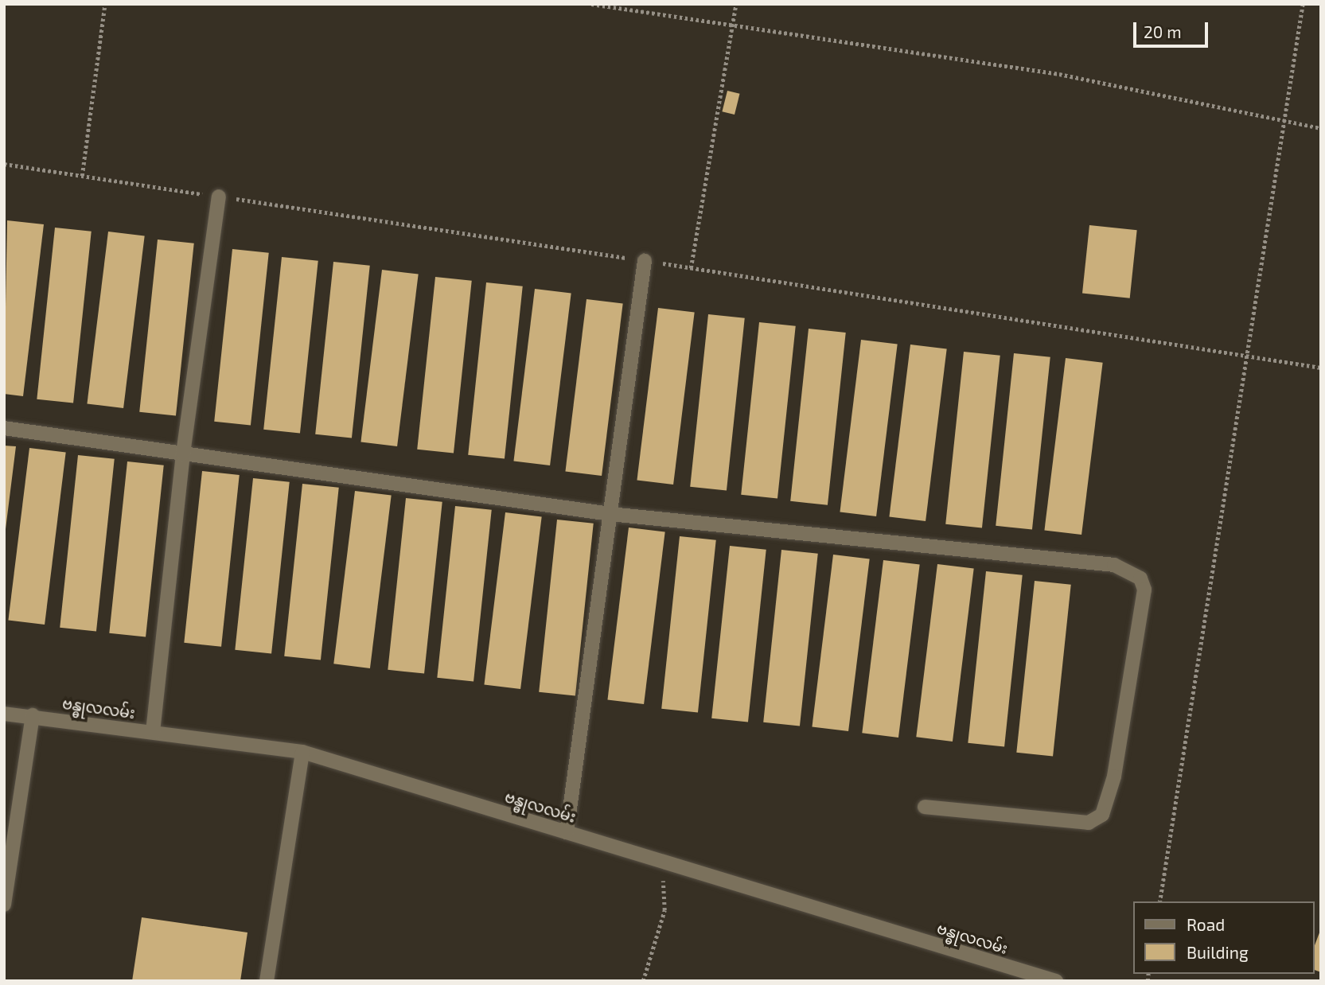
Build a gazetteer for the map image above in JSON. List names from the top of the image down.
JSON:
{
  "streets": {
    "street": ["ဗန္ဓုလလမ်း"]
  },
  "legend": ["Road", "Building"],
  "scale_bar": "20 m"
}
